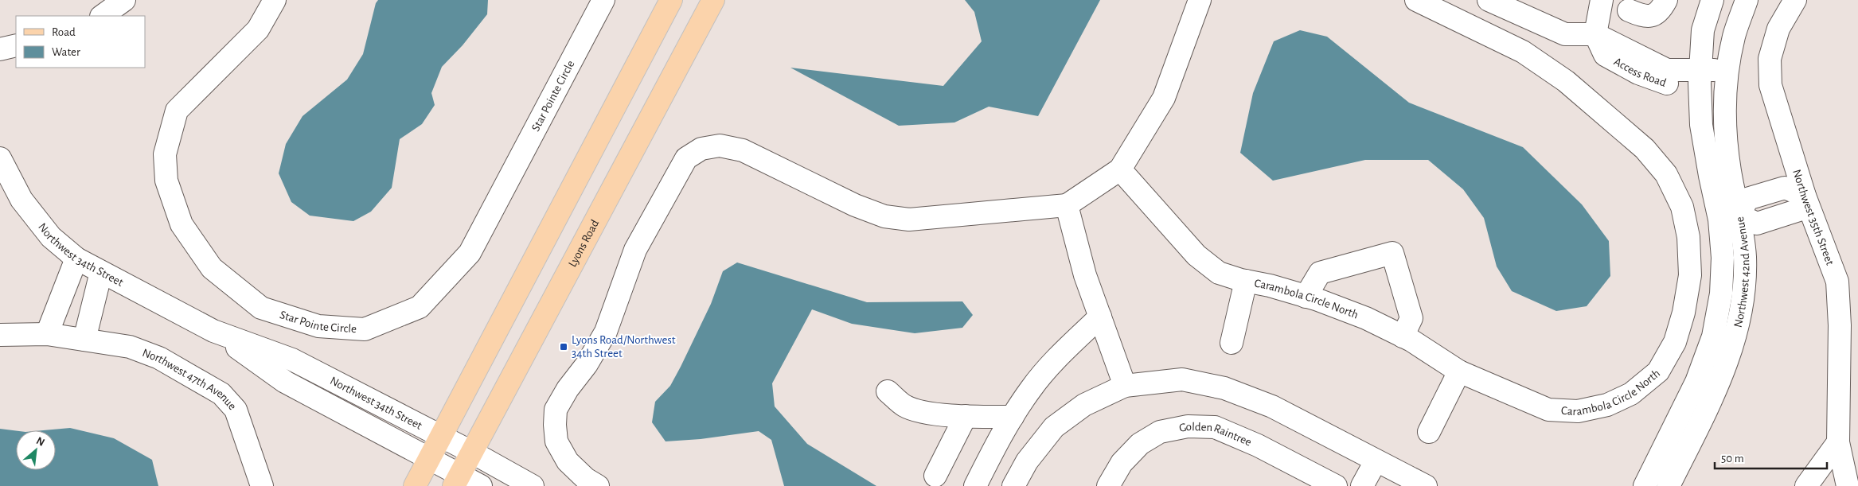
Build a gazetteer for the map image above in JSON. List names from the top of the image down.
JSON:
{
  "streets": {
    "main road": ["Lyons Road"],
    "street": [
      "Access Road",
      "Star Pointe Circle",
      "Northwest 35th Street",
      "Northwest 34th Street",
      "Northwest 42nd Avenue",
      "Carambola Circle North",
      "Northwest 47th Avenue",
      "Golden Raintree"
    ]
  },
  "crossings": [
    ["Access Road", "Northwest 42nd Avenue"],
    ["Lyons Road", "Northwest 34th Street"]
  ],
  "places": {
    "transit": ["Lyons Road/Northwest 34th Street"]
  },
  "legend": ["Road", "Water"],
  "scale_bar": "50 m",
  "north": "top right"
}
